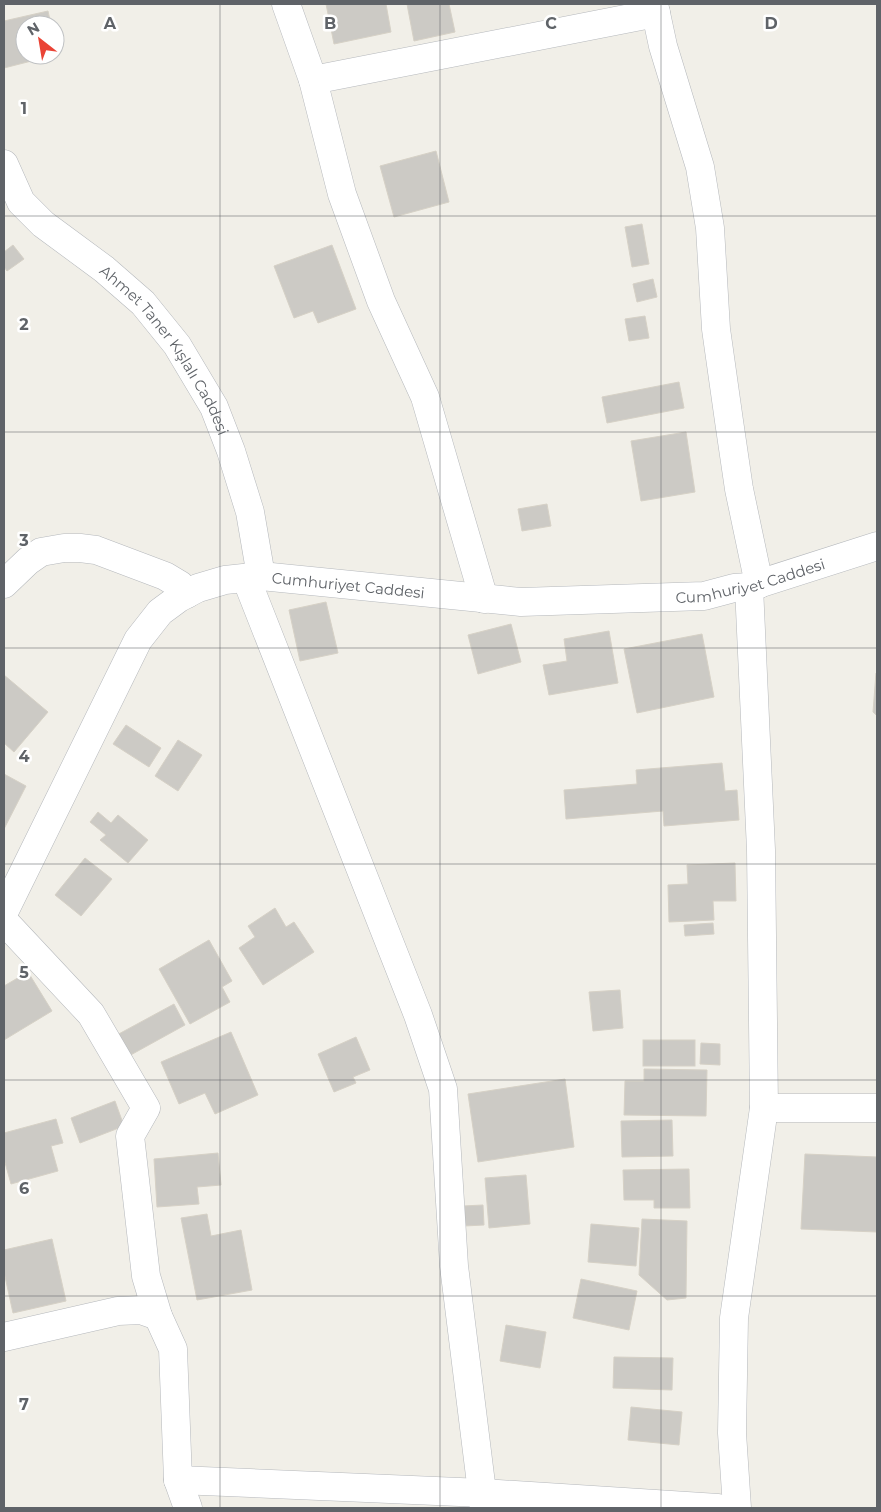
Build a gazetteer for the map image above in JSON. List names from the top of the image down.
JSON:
{
  "streets": {
    "street": ["Ahmet Taner Kışlalı Caddesi", "Cumhuriyet Caddesi"]
  },
  "crossings": [
    ["Ahmet Taner Kışlalı Caddesi", "Cumhuriyet Caddesi"]
  ],
  "north": "top left",
  "grid": {
    "columns": [
      "A",
      "B",
      "C",
      "D"
    ],
    "rows": [
      "1",
      "2",
      "3",
      "4",
      "5",
      "6",
      "7"
    ]
  }
}
